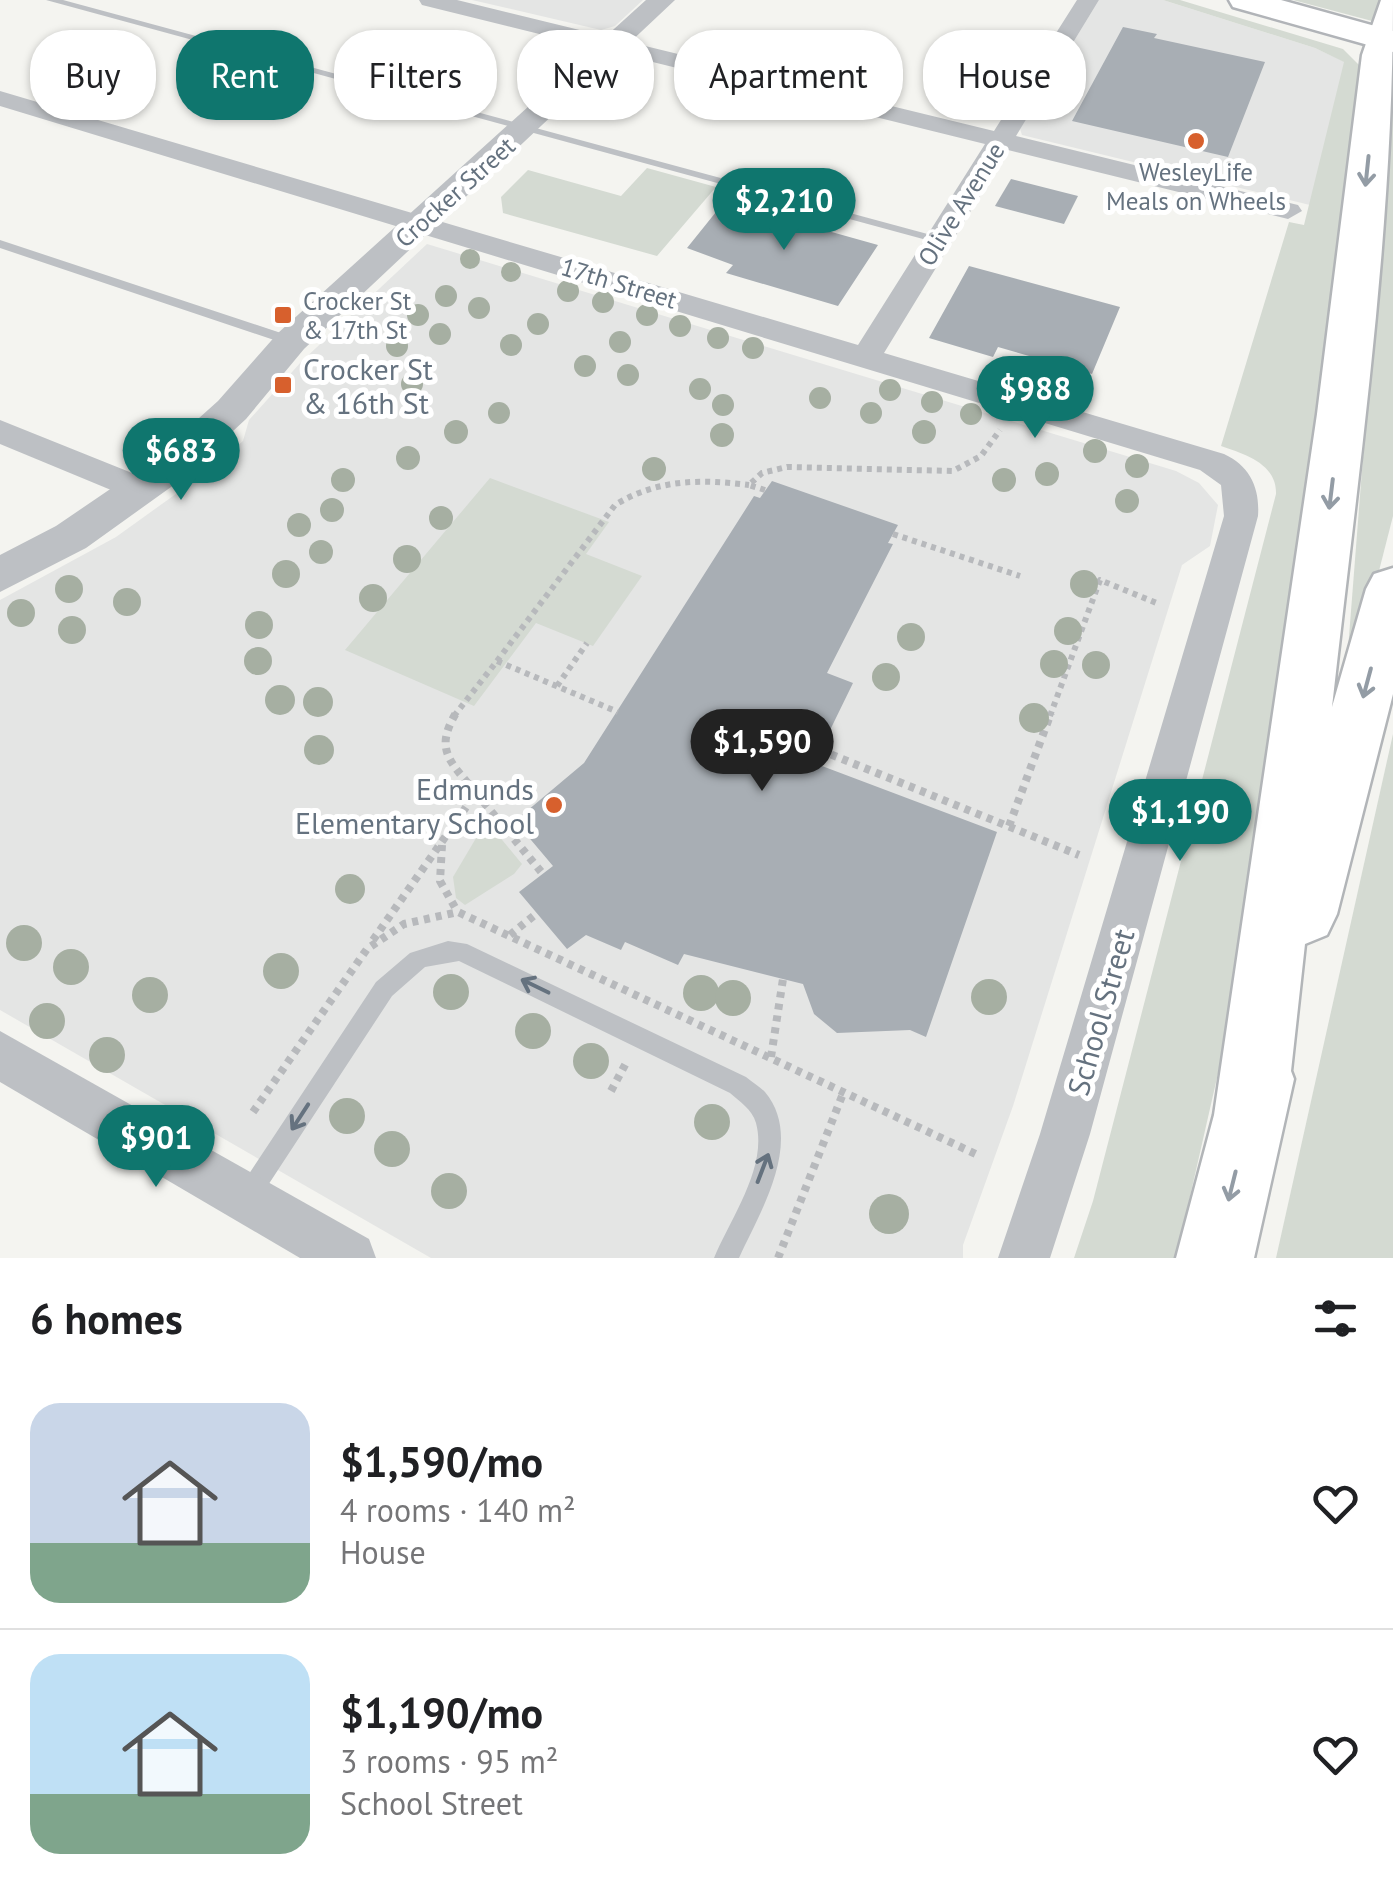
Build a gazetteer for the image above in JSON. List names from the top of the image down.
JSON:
{
  "streets": {
    "street": [
      "Crocker Street",
      "Olive Avenue",
      "17th Street",
      "School Street"
    ]
  },
  "crossings": [
    ["Crocker Street", "17th Street"],
    ["Olive Avenue", "17th Street"],
    ["17th Street", "School Street"]
  ],
  "places": {
    "other": ["WesleyLife Meals on Wheels", "Edmunds Elementary School"],
    "transit": ["Crocker St & 17th St", "Crocker St & 16th St"]
  },
  "page": {
    "chip": [
      "Buy",
      "Rent",
      "Filters",
      "New",
      "Apartment",
      "House"
    ],
    "price": [
      "$2,210",
      "$988",
      "$683",
      "$1,590",
      "$1,190",
      "$901"
    ],
    "heading": "6 homes",
    "list": [
      {
        "name": "$1,590/mo",
        "note": "4 rooms · 140 m² · House"
      },
      {
        "name": "$1,190/mo",
        "note": "3 rooms · 95 m² · School Street"
      }
    ]
  }
}
